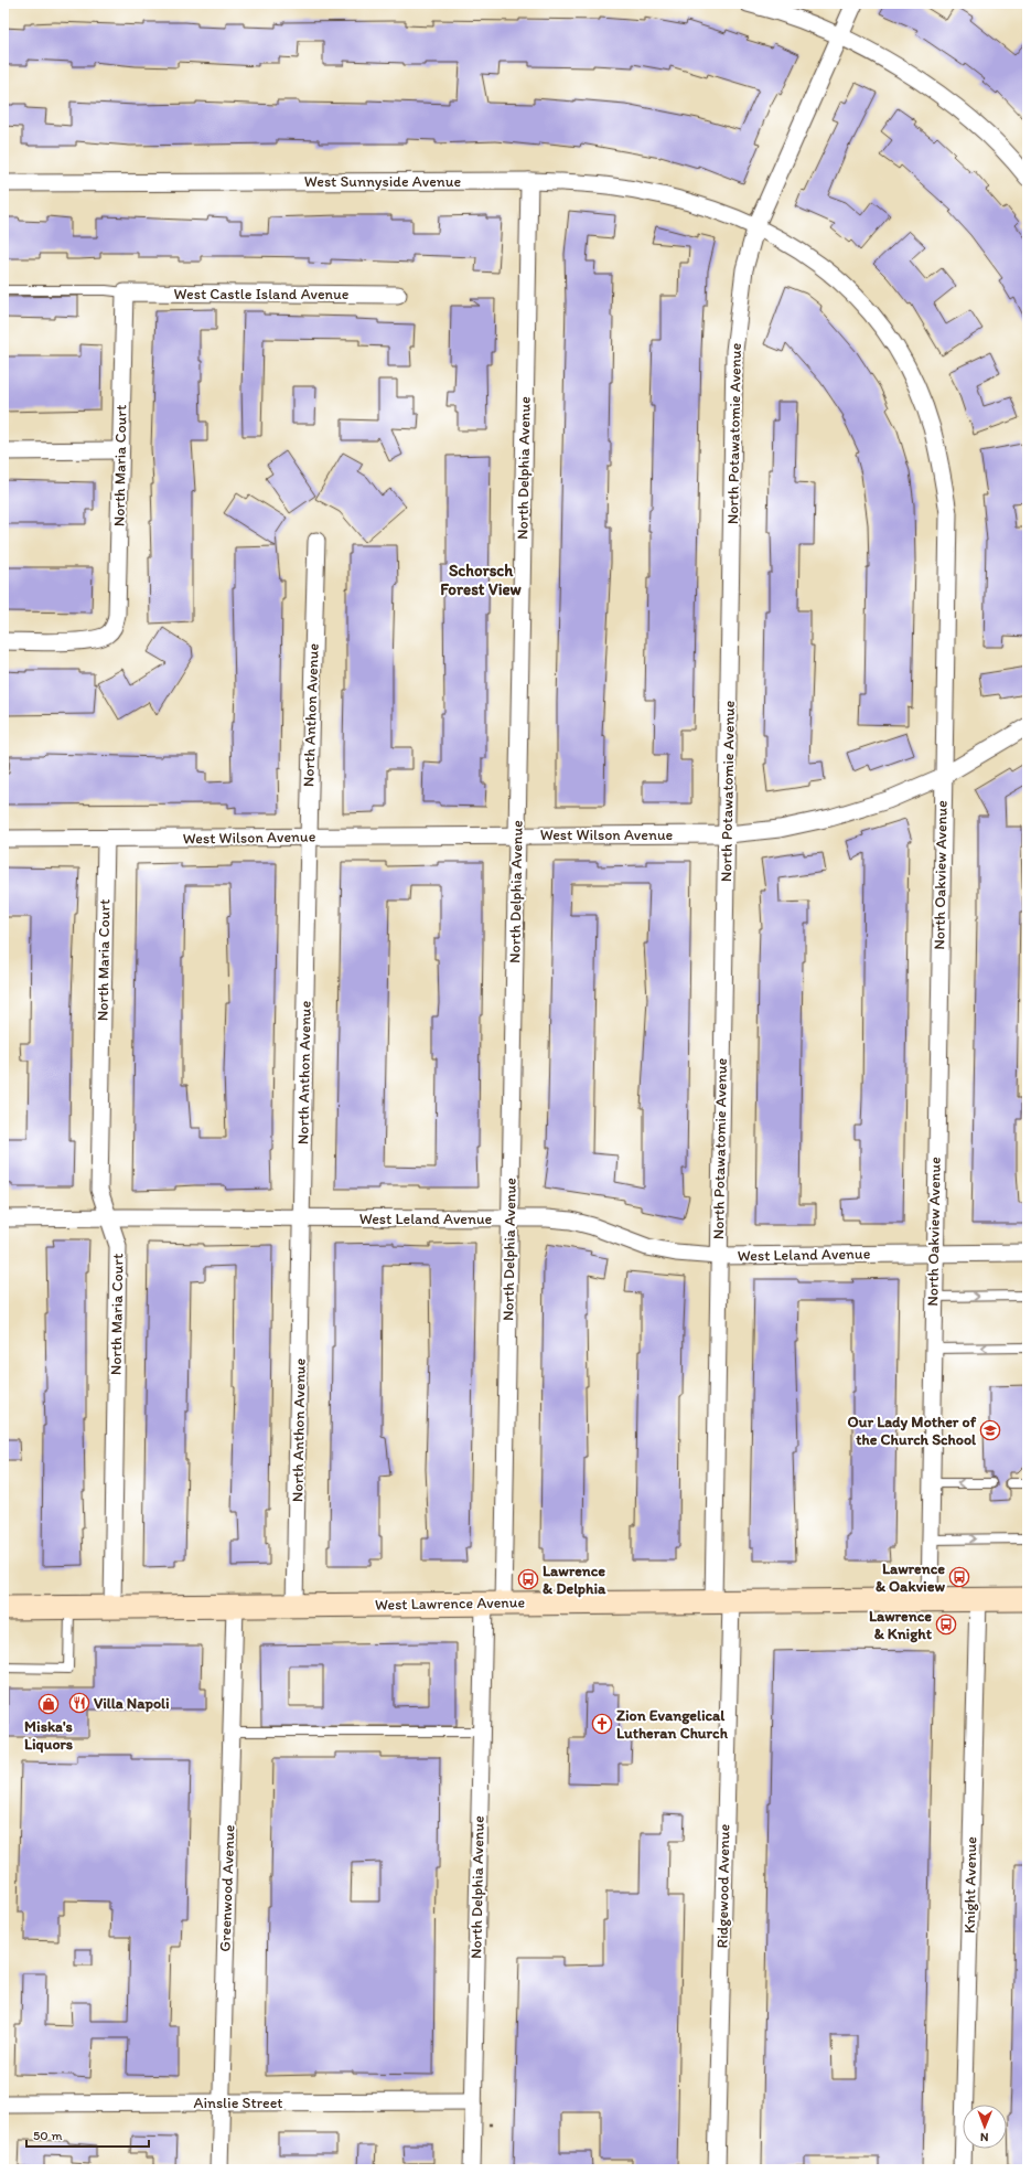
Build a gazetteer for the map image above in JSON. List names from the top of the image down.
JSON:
{
  "streets": {
    "main road": ["West Lawrence Avenue"],
    "street": [
      "West Sunnyside Avenue",
      "West Castle Island Avenue",
      "North Potawatomie Avenue",
      "North Maria Court",
      "North Delphia Avenue",
      "North Anthon Avenue",
      "West Wilson Avenue",
      "North Oakview Avenue",
      "West Leland Avenue",
      "Knight Avenue",
      "Ridgewood Avenue",
      "Greenwood Avenue",
      "Ainslie Street"
    ]
  },
  "crossings": [
    ["West Sunnyside Avenue", "North Potawatomie Avenue"],
    ["West Sunnyside Avenue", "North Delphia Avenue"],
    ["West Sunnyside Avenue", "North Oakview Avenue"],
    ["West Castle Island Avenue", "North Maria Court"],
    ["North Potawatomie Avenue", "West Wilson Avenue"],
    ["North Potawatomie Avenue", "North Oakview Avenue"],
    ["North Potawatomie Avenue", "West Leland Avenue"],
    ["North Potawatomie Avenue", "West Lawrence Avenue"],
    ["North Potawatomie Avenue", "Ridgewood Avenue"],
    ["North Maria Court", "West Wilson Avenue"],
    ["North Maria Court", "West Leland Avenue"],
    ["North Maria Court", "West Lawrence Avenue"],
    ["North Delphia Avenue", "West Wilson Avenue"],
    ["North Delphia Avenue", "West Leland Avenue"],
    ["North Delphia Avenue", "West Lawrence Avenue"],
    ["North Delphia Avenue", "Ainslie Street"],
    ["North Anthon Avenue", "West Wilson Avenue"],
    ["North Anthon Avenue", "West Leland Avenue"],
    ["North Anthon Avenue", "West Lawrence Avenue"],
    ["West Wilson Avenue", "North Oakview Avenue"],
    ["North Oakview Avenue", "West Leland Avenue"],
    ["North Oakview Avenue", "West Lawrence Avenue"],
    ["West Lawrence Avenue", "Knight Avenue"],
    ["West Lawrence Avenue", "Ridgewood Avenue"],
    ["West Lawrence Avenue", "Greenwood Avenue"],
    ["Greenwood Avenue", "Ainslie Street"]
  ],
  "districts": ["Schorsch Forest View"],
  "places": {
    "school or university": ["Our Lady Mother of the Church School"],
    "bus stop": ["Lawrence & Oakview", "Lawrence & Delphia", "Lawrence & Knight"],
    "restaurant": ["Villa Napoli"],
    "shop": ["Miska's Liquors"],
    "church": ["Zion Evangelical Lutheran Church"]
  },
  "scale_bar": "50 m",
  "north": "bottom"
}
